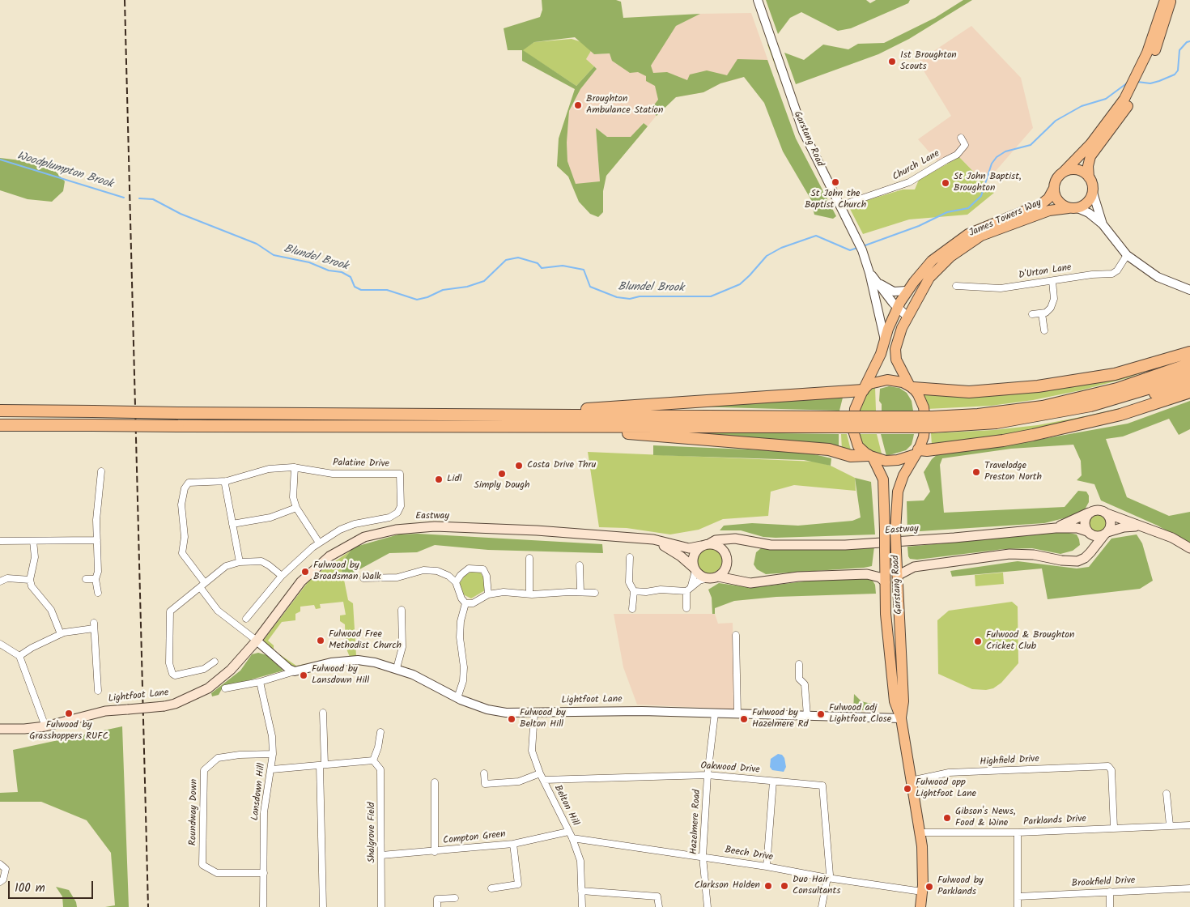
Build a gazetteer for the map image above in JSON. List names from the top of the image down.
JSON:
{
  "streets": {
    "main road": [
      "Garstang Road",
      "James Towers Way",
      "Eastway",
      "Lightfoot Lane"
    ],
    "street": [
      "Church Lane",
      "D'Urton Lane",
      "Palatine Drive",
      "Highfield Drive",
      "Oakwood Drive",
      "Lansdown Hill",
      "Belton Hill",
      "Roundway Down",
      "Parklands Drive",
      "Hazelmere Road",
      "Shalgrove Field",
      "Compton Green",
      "Beech Drive",
      "Brookfield Drive"
    ]
  },
  "crossings": [
    ["Garstang Road", "Church Lane"],
    ["Garstang Road", "James Towers Way"],
    ["Garstang Road", "Lightfoot Lane"],
    ["Garstang Road", "Highfield Drive"],
    ["Garstang Road", "Parklands Drive"],
    ["Garstang Road", "Beech Drive"],
    ["Palatine Drive", "Eastway"],
    ["Palatine Drive", "Lightfoot Lane"],
    ["Eastway", "Lightfoot Lane"],
    ["Lightfoot Lane", "Lansdown Hill"],
    ["Lightfoot Lane", "Belton Hill"],
    ["Lightfoot Lane", "Hazelmere Road"],
    ["Highfield Drive", "Parklands Drive"],
    ["Oakwood Drive", "Belton Hill"],
    ["Oakwood Drive", "Hazelmere Road"],
    ["Oakwood Drive", "Beech Drive"],
    ["Lansdown Hill", "Roundway Down"],
    ["Belton Hill", "Compton Green"],
    ["Belton Hill", "Beech Drive"],
    ["Hazelmere Road", "Beech Drive"],
    ["Shalgrove Field", "Compton Green"]
  ],
  "water": ["Woodplumpton Brook", "Blundel Brook"],
  "places": [
    "1st Broughton Scouts",
    "Broughton Ambulance Station",
    "St John the Baptist Church",
    "St John Baptist, Broughton",
    "Costa Drive Thru",
    "Travelodge Preston North",
    "Simply Dough",
    "Lidl",
    "Fulwood by Broadsman Walk",
    "Fulwood Free Methodist Church",
    "Fulwood & Broughton Cricket Club",
    "Fulwood by Lansdown Hill",
    "Fulwood by Grasshoppers RUFC",
    "Fulwood adj Lightfoot Close",
    "Fulwood by Belton Hill",
    "Fulwood by Hazelmere Rd",
    "Fulwood opp Lightfoot Lane",
    "Gibson's News, Food & Wine",
    "Clarkson Holden",
    "Duo Hair Consultants",
    "Fulwood by Parklands"
  ],
  "scale_bar": "100 m"
}
